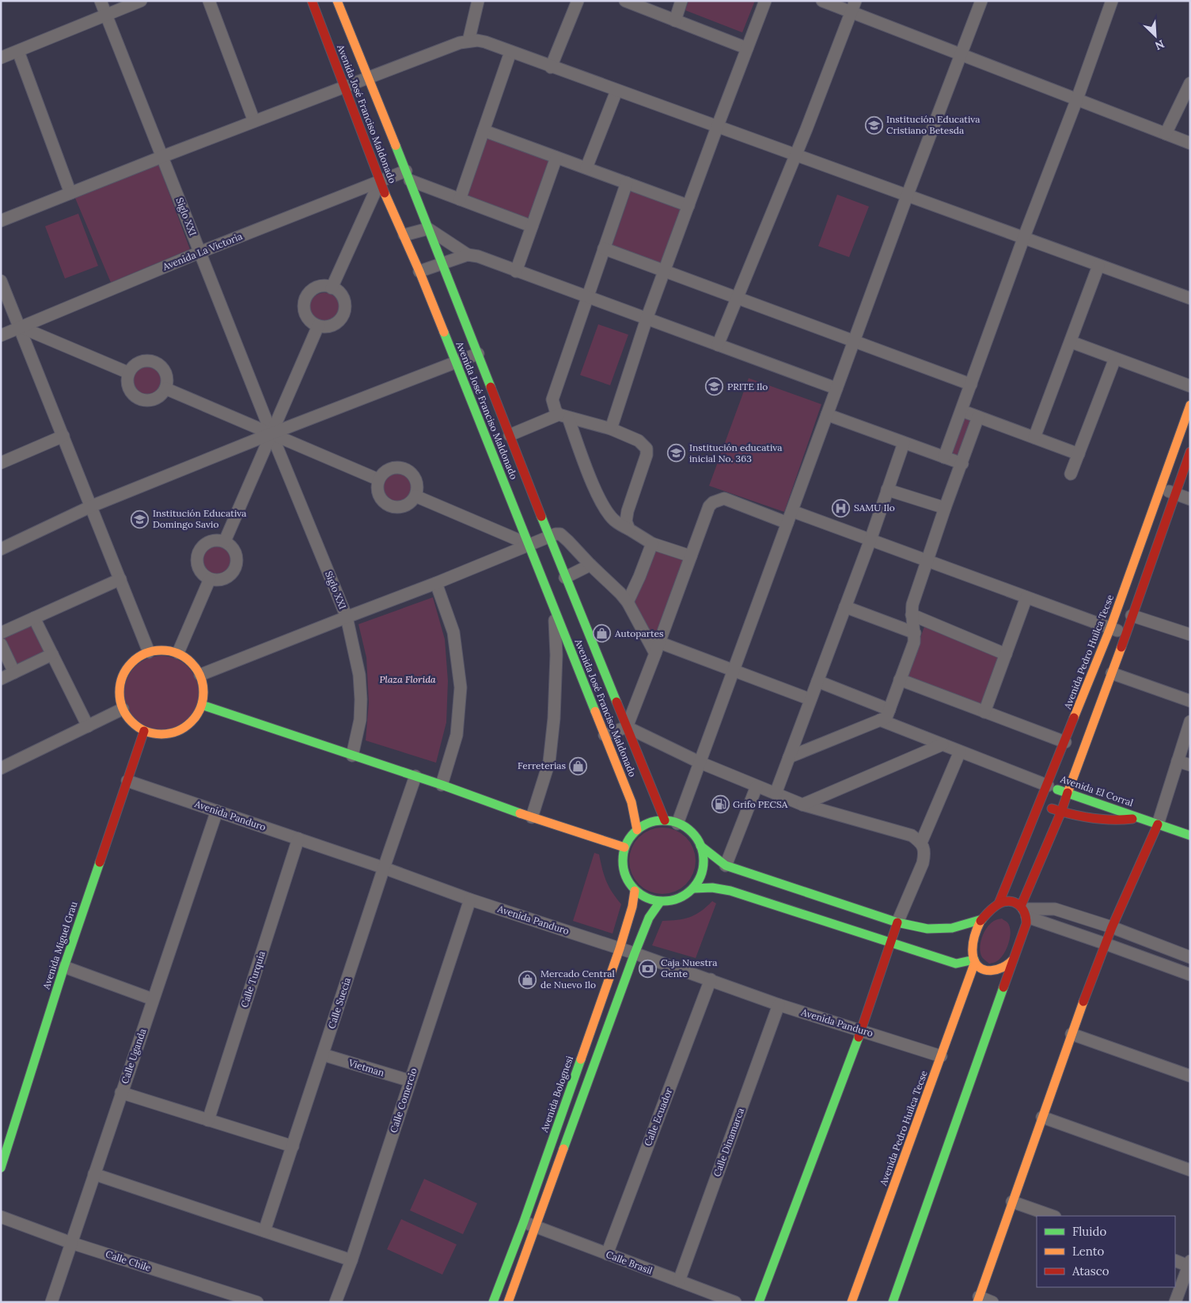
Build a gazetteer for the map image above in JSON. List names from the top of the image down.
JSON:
{
  "streets": {
    "street": [
      "Avenida José Franciso Maldonado",
      "Siglo XXI",
      "Avenida La Victoria",
      "Avenida Pedro Huilca Tecse",
      "Avenida El Corral",
      "Avenida Panduro",
      "Avenida Miguel Grau",
      "Calle Turquia",
      "Calle Suecia",
      "Calle Uganda",
      "Vietman",
      "Avenida Bolognesi",
      "Calle Comercio",
      "Calle Ecuador",
      "Calle Dinamarca",
      "Calle Chile",
      "Calle Brasil"
    ]
  },
  "crossings": [
    ["Avenida José Franciso Maldonado", "Avenida La Victoria"],
    ["Avenida José Franciso Maldonado", "Avenida Bolognesi"],
    ["Siglo XXI", "Avenida La Victoria"],
    ["Avenida Pedro Huilca Tecse", "Avenida El Corral"],
    ["Avenida Pedro Huilca Tecse", "Avenida Panduro"],
    ["Avenida Panduro", "Avenida Miguel Grau"],
    ["Avenida Panduro", "Calle Turquia"],
    ["Avenida Panduro", "Calle Suecia"],
    ["Avenida Panduro", "Calle Uganda"],
    ["Avenida Panduro", "Avenida Bolognesi"],
    ["Avenida Panduro", "Calle Comercio"],
    ["Avenida Panduro", "Calle Ecuador"],
    ["Avenida Panduro", "Calle Dinamarca"],
    ["Calle Suecia", "Vietman"],
    ["Calle Uganda", "Calle Chile"],
    ["Vietman", "Calle Comercio"],
    ["Avenida Bolognesi", "Calle Brasil"],
    ["Calle Ecuador", "Calle Brasil"],
    ["Calle Dinamarca", "Calle Brasil"]
  ],
  "parks": ["Plaza Florida"],
  "places": {
    "school or university": [
      "Institución Educativa Cristiano Betesda",
      "PRITE Ilo",
      "Institución educativa inicial No. 363",
      "Institución Educativa Domingo Savio"
    ],
    "hospital": ["SAMU Ilo"],
    "shop": ["Autopartes", "Ferreterias", "Mercado Central de Nuevo Ilo"],
    "fuel station": ["Grifo PECSA"],
    "bank": ["Caja Nuestra Gente"]
  },
  "legend": ["Fluido", "Lento", "Atasco"],
  "north": "bottom right"
}
